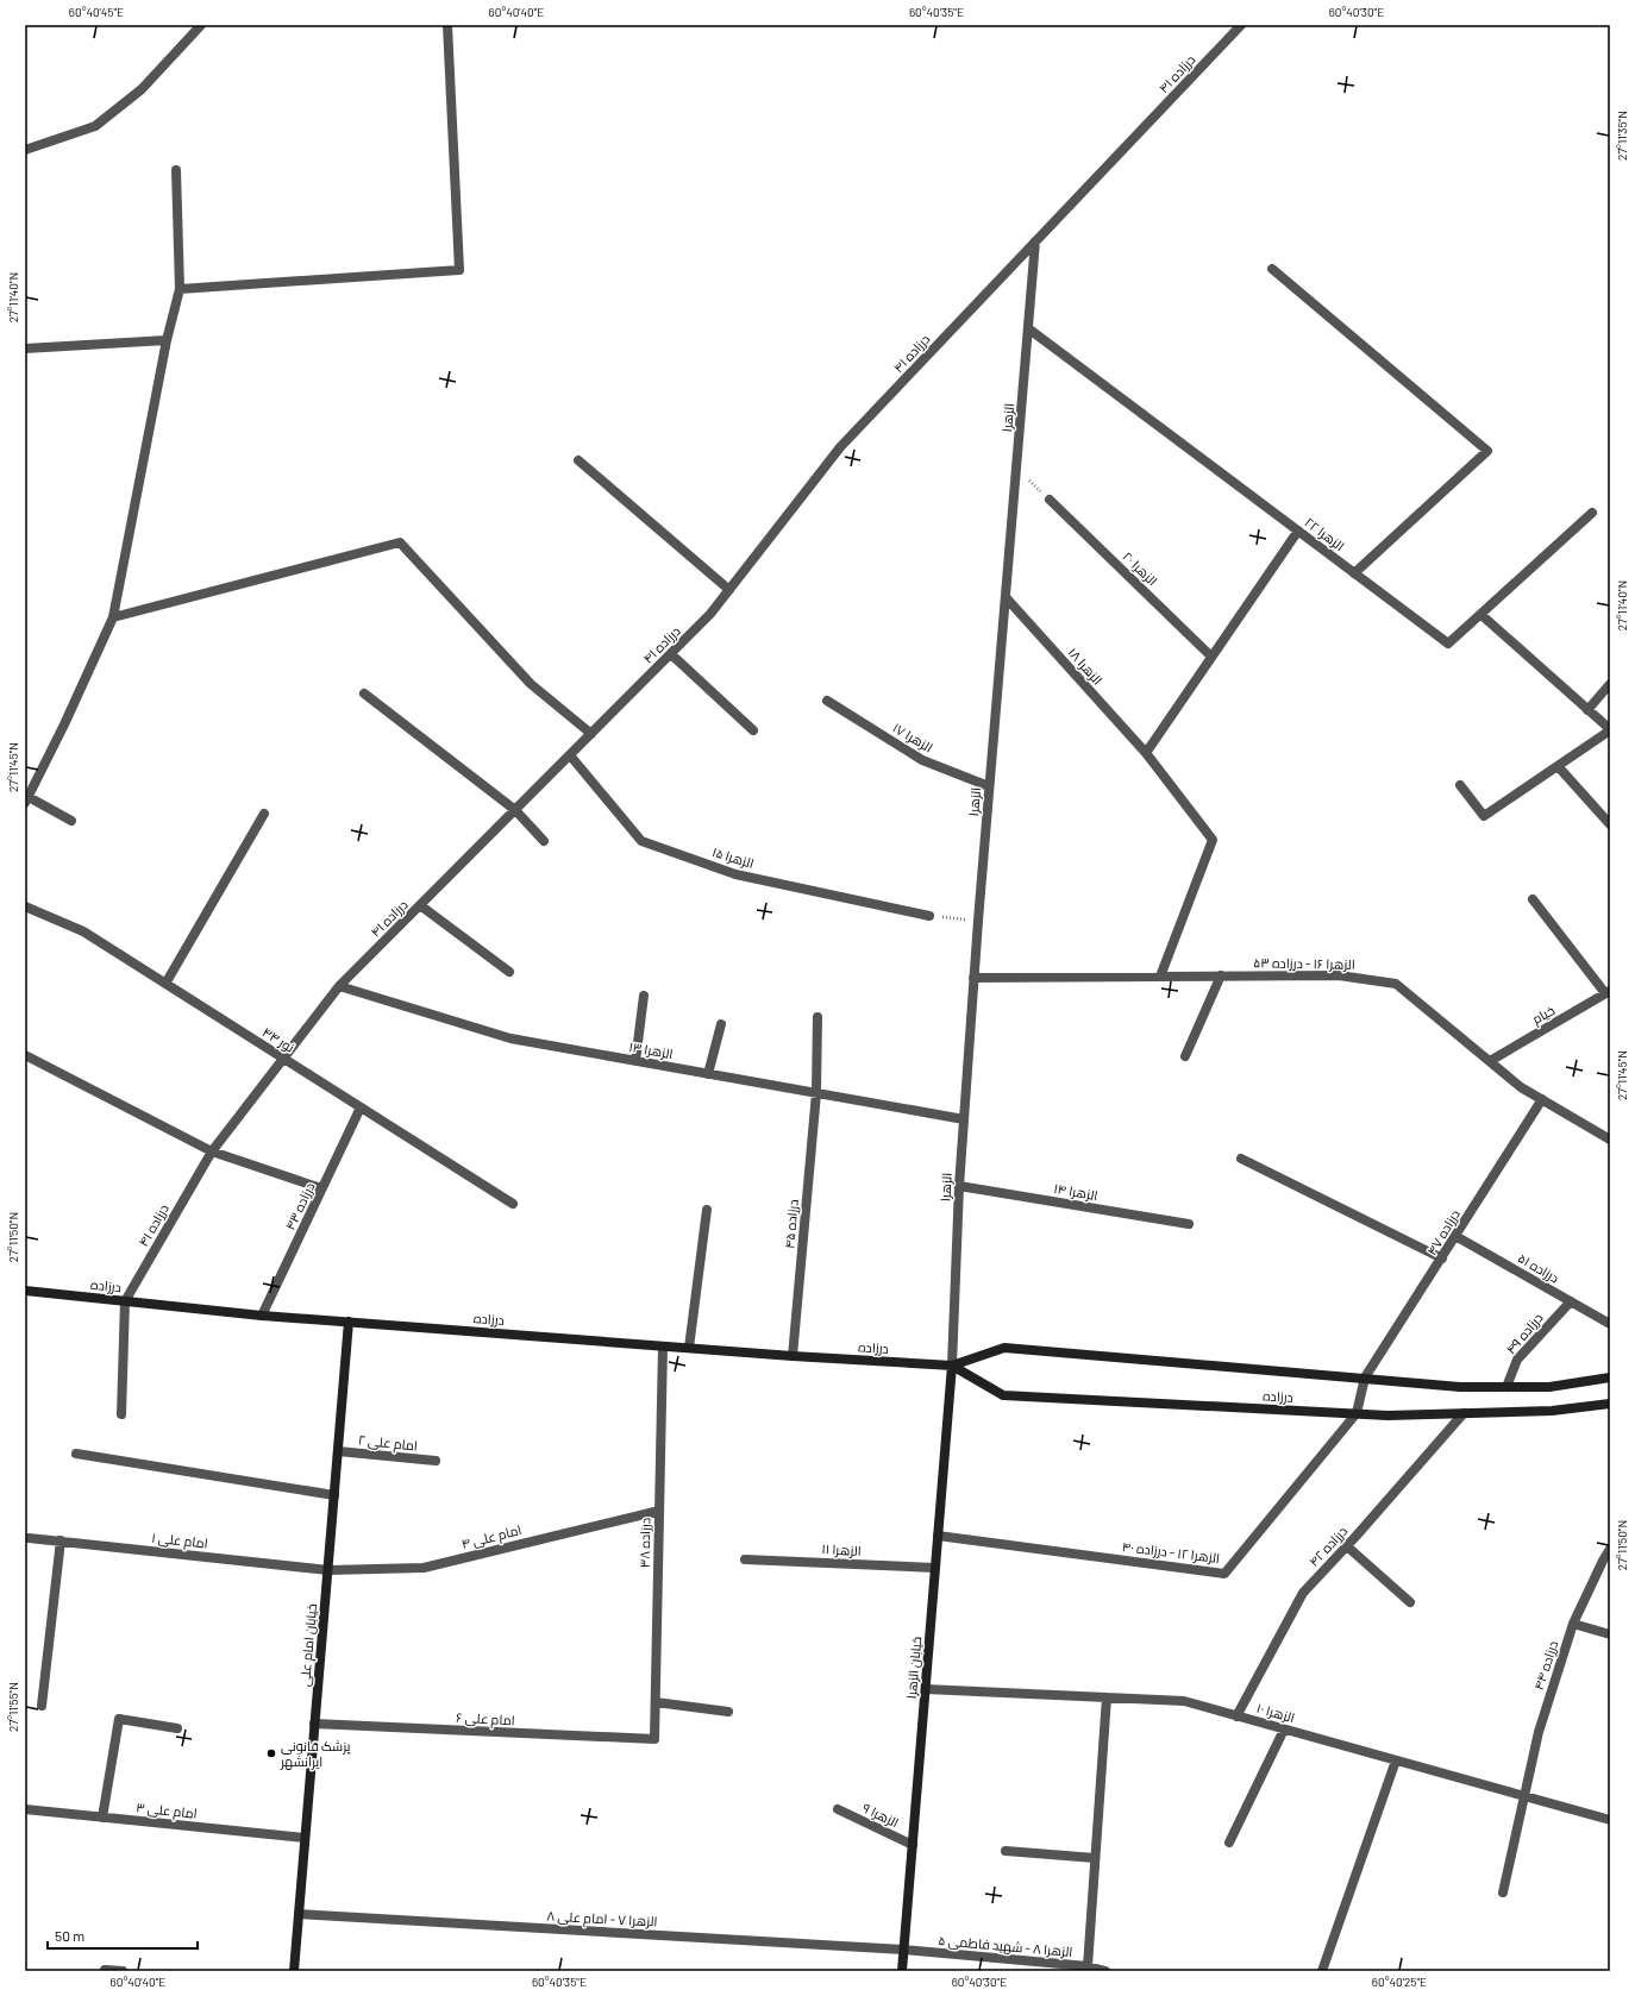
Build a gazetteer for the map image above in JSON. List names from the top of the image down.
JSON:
{
  "streets": {
    "main road": ["درزاده", "خیابان امام علی", "خیابان الزهرا"],
    "street": [
      "درزاده ۴۱",
      "الزهرا",
      "الزهرا ۲۲",
      "الزهرا ۲۰",
      "الزهرا ۱۸",
      "الزهرا ۱۷",
      "الزهرا ۱۵",
      "الزهرا ۱۶ - درزاده ۵۳",
      "خیام",
      "نور ۴۴",
      "الزهرا ۱۳",
      "الزهرا ۱۴",
      "درزاده ۴۳",
      "درزاده ۴۵",
      "درزاده ۴۷",
      "درزاده ۵۱",
      "درزاده ۴۹",
      "امام علی ۲",
      "امام علی ۴",
      "امام علی ۱",
      "درزاده ۳۸",
      "درزاده ۴۲",
      "الزهرا ۱۱",
      "الزهرا ۱۲ - درزاده ۴۰",
      "درزاده ۴۴",
      "الزهرا ۱۰",
      "امام علی ۶",
      "امام علی ۳",
      "الزهرا ۹",
      "الزهرا ۷ - امام علی ۸",
      "الزهرا ۸ - شهید فاطمی ۵"
    ]
  },
  "crossings": [
    ["درزاده ۴۱", "الزهرا"],
    ["درزاده ۴۱", "الزهرا ۱۵"],
    ["درزاده ۴۱", "نور ۴۴"],
    ["درزاده ۴۱", "الزهرا ۱۳"],
    ["درزاده ۴۱", "درزاده"],
    ["الزهرا", "الزهرا ۲۲"],
    ["الزهرا", "الزهرا ۱۸"],
    ["الزهرا", "الزهرا ۱۷"],
    ["الزهرا", "الزهرا ۱۶ - درزاده ۵۳"],
    ["الزهرا", "الزهرا ۱۳"],
    ["الزهرا", "الزهرا ۱۴"],
    ["الزهرا", "درزاده"],
    ["الزهرا", "خیابان الزهرا"],
    ["الزهرا ۱۸", "الزهرا ۱۶ - درزاده ۵۳"],
    ["الزهرا ۱۶ - درزاده ۵۳", "خیام"],
    ["الزهرا ۱۶ - درزاده ۵۳", "درزاده ۴۷"],
    ["نور ۴۴", "درزاده ۴۳"],
    ["الزهرا ۱۳", "درزاده ۴۵"],
    ["درزاده ۴۳", "درزاده"],
    ["درزاده ۴۵", "درزاده"],
    ["درزاده ۴۷", "درزاده ۵۱"],
    ["درزاده ۴۷", "درزاده"],
    ["درزاده ۴۷", "الزهرا ۱۲ - درزاده ۴۰"],
    ["درزاده ۵۱", "درزاده ۴۹"],
    ["درزاده", "درزاده ۴۹"],
    ["درزاده", "درزاده ۳۸"],
    ["درزاده", "درزاده ۴۲"],
    ["درزاده", "الزهرا ۱۲ - درزاده ۴۰"],
    ["درزاده", "خیابان امام علی"],
    ["درزاده", "خیابان الزهرا"],
    ["امام علی ۲", "خیابان امام علی"],
    ["امام علی ۴", "امام علی ۱"],
    ["امام علی ۴", "درزاده ۳۸"],
    ["امام علی ۴", "خیابان امام علی"],
    ["امام علی ۱", "خیابان امام علی"],
    ["درزاده ۳۸", "امام علی ۶"],
    ["درزاده ۴۲", "الزهرا ۱۰"],
    ["الزهرا ۱۱", "خیابان الزهرا"],
    ["الزهرا ۱۲ - درزاده ۴۰", "خیابان الزهرا"],
    ["خیابان امام علی", "امام علی ۶"],
    ["خیابان امام علی", "امام علی ۳"],
    ["خیابان امام علی", "الزهرا ۷ - امام علی ۸"],
    ["درزاده ۴۴", "الزهرا ۱۰"],
    ["خیابان الزهرا", "الزهرا ۱۰"],
    ["خیابان الزهرا", "الزهرا ۹"],
    ["خیابان الزهرا", "الزهرا ۷ - امام علی ۸"],
    ["خیابان الزهرا", "الزهرا ۸ - شهید فاطمی ۵"],
    ["الزهرا ۷ - امام علی ۸", "الزهرا ۸ - شهید فاطمی ۵"]
  ],
  "places": ["پزشک قانونی ایرانشهر"],
  "scale_bar": "50 m",
  "coordinates": [
    "60°40'45\"E",
    "60°40'40\"E",
    "60°40'35\"E",
    "60°40'30\"E",
    "27°11'35\"N",
    "27°11'40\"N",
    "27°11'45\"N",
    "27°11'50\"N",
    "27°11'55\"N",
    "60°40'25\"E"
  ]
}
